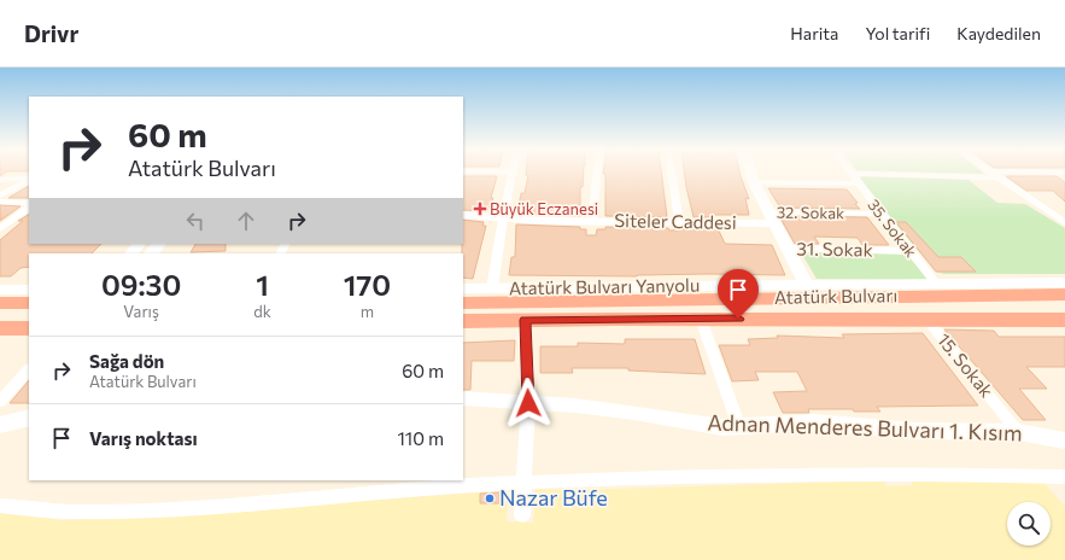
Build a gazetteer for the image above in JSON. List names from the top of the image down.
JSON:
{
  "streets": {
    "highway": ["Atatürk Bulvarı"],
    "main road": ["Siteler Caddesi", "Atatürk Bulvarı Yanyolu", "Adnan Menderes Bulvarı 1. Kısım"],
    "street": [
      "32. Sokak",
      "35. Sokak",
      "31. Sokak",
      "15. Sokak"
    ]
  },
  "crossings": [
    ["32. Sokak", "Siteler Caddesi"],
    ["32. Sokak", "35. Sokak"],
    ["35. Sokak", "31. Sokak"],
    ["35. Sokak", "Atatürk Bulvarı Yanyolu"],
    ["Atatürk Bulvarı", "15. Sokak"],
    ["15. Sokak", "Adnan Menderes Bulvarı 1. Kısım"]
  ],
  "places": {
    "health": ["Büyük Eczanesi"],
    "other": ["Nazar Büfe"]
  },
  "page": {
    "header": "Drivr",
    "nav": ["Harita", "Yol tarifi", "Kaydedilen"],
    "turn": ["60 m", "Atatürk Bulvarı"],
    "eta": [
      "09:30",
      "Varış",
      "1",
      "dk",
      "170",
      "m"
    ],
    "list": [
      {
        "name": "Sağa dön",
        "note": "Atatürk Bulvarı",
        "value": "60 m"
      },
      {
        "name": "Varış noktası",
        "value": "110 m"
      }
    ]
  }
}
